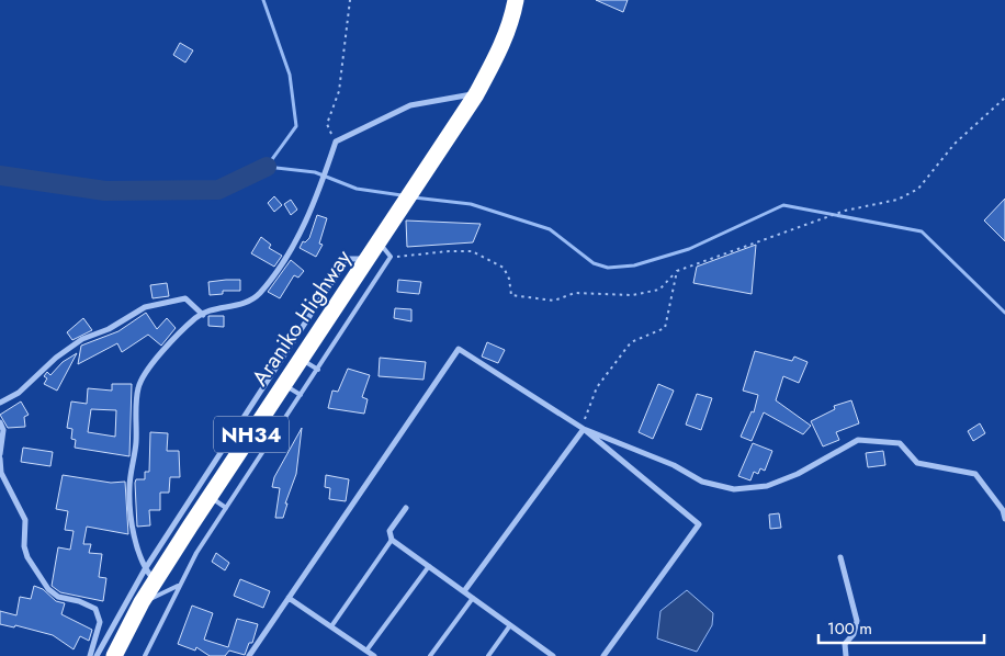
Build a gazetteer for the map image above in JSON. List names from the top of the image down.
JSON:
{
  "streets": {
    "highway": ["Araniko Highway", "NH34"]
  },
  "scale_bar": "100 m"
}
